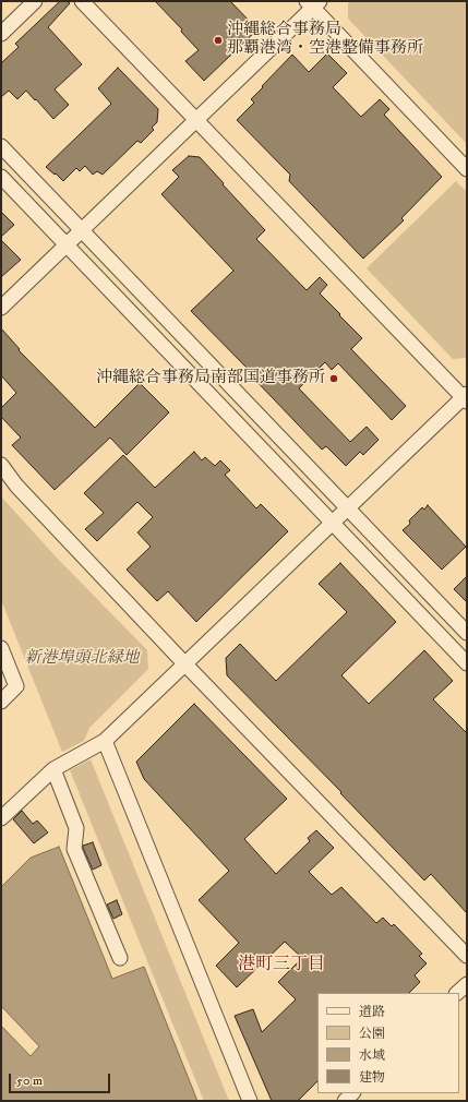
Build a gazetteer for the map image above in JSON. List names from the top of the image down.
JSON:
{
  "districts": ["港町三丁目"],
  "parks": ["新港埠頭北緑地"],
  "places": ["沖縄総合事務局 那覇港湾・空港整備事務所", "沖縄総合事務局南部国道事務所"],
  "legend": [
    "道路",
    "公園",
    "水域",
    "建物"
  ],
  "scale_bar": "50 m"
}
